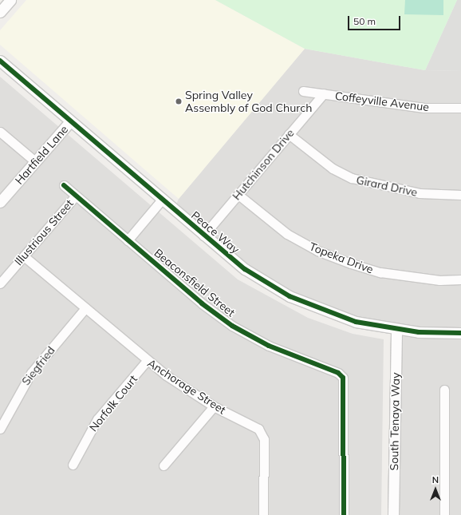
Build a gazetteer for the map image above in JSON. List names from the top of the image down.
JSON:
{
  "streets": {
    "street": [
      "Coffeyville Avenue",
      "Hartfield Lane",
      "Hutchinson Drive",
      "Girard Drive",
      "Illustrious Street",
      "Peace Way",
      "Topeka Drive",
      "Beaconsfield Street",
      "Siegfried",
      "Anchorage Street",
      "Norfolk Court",
      "South Tenaya Way"
    ]
  },
  "crossings": [
    ["Coffeyville Avenue", "Hutchinson Drive"],
    ["Hartfield Lane", "Peace Way"],
    ["Hutchinson Drive", "Girard Drive"],
    ["Hutchinson Drive", "Peace Way"],
    ["Hutchinson Drive", "Topeka Drive"],
    ["Illustrious Street", "Beaconsfield Street"],
    ["Illustrious Street", "Anchorage Street"],
    ["Peace Way", "South Tenaya Way"],
    ["Siegfried", "Anchorage Street"],
    ["Anchorage Street", "Norfolk Court"]
  ],
  "places": ["Spring Valley Assembly of God Church"],
  "scale_bar": "50 m",
  "north": "top"
}
